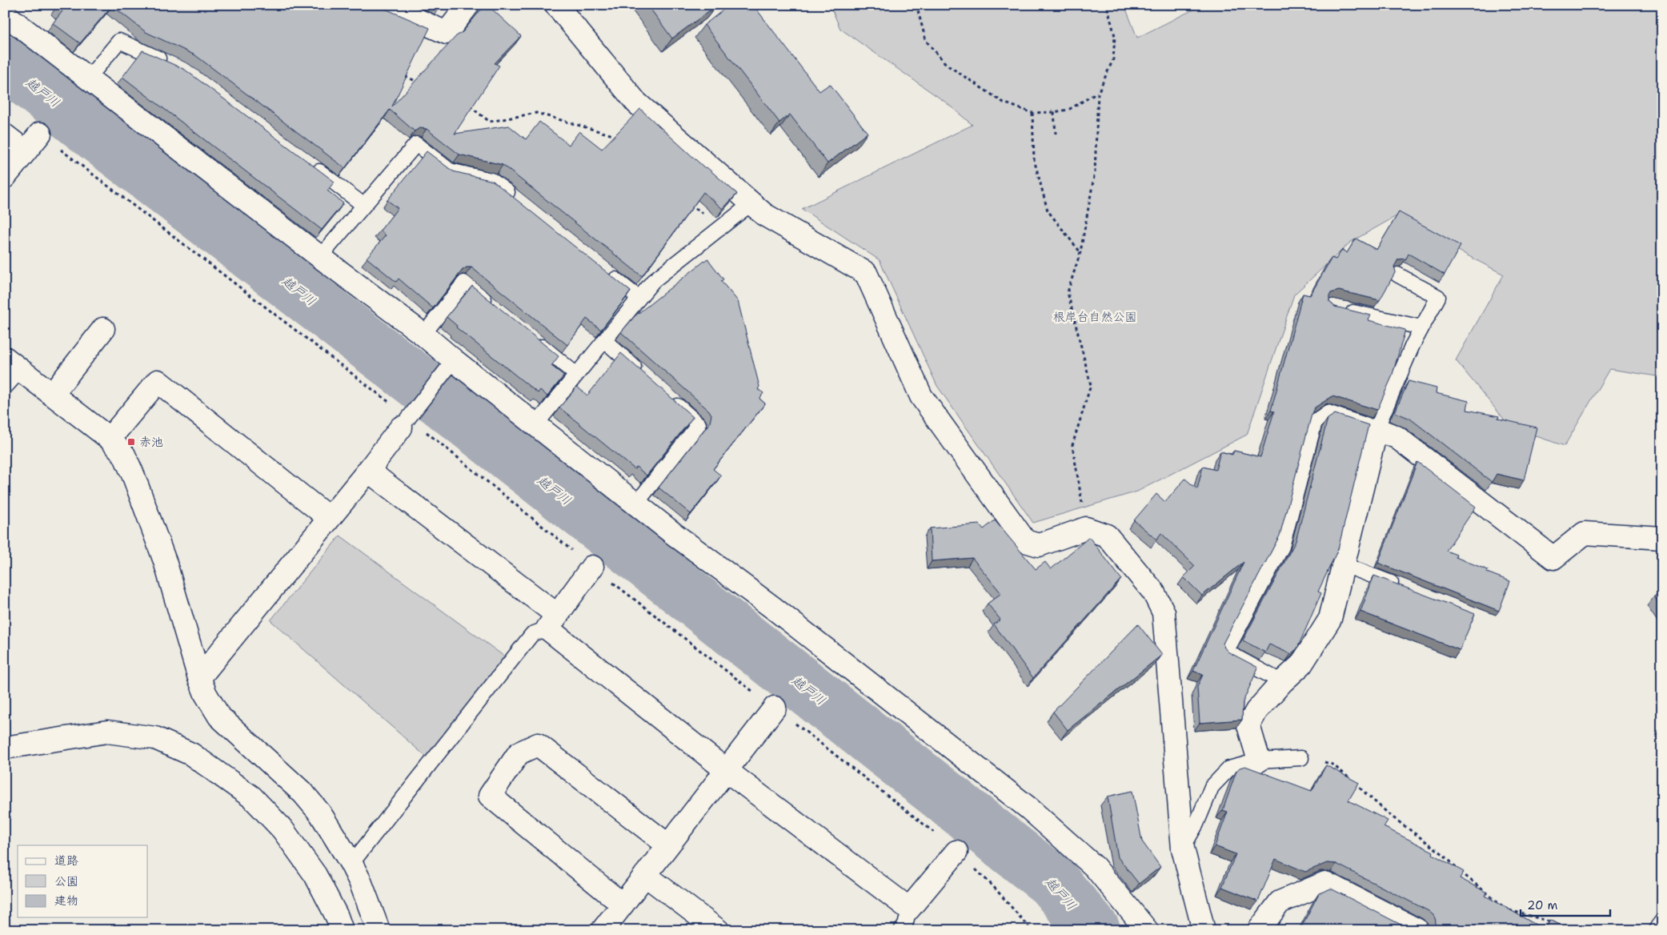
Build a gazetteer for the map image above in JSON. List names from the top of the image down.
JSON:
{
  "water": ["越戸川"],
  "parks": ["根岸台自然公園"],
  "places": {
    "transit": ["赤池"]
  },
  "legend": ["道路", "公園", "建物"],
  "scale_bar": "20 m"
}
